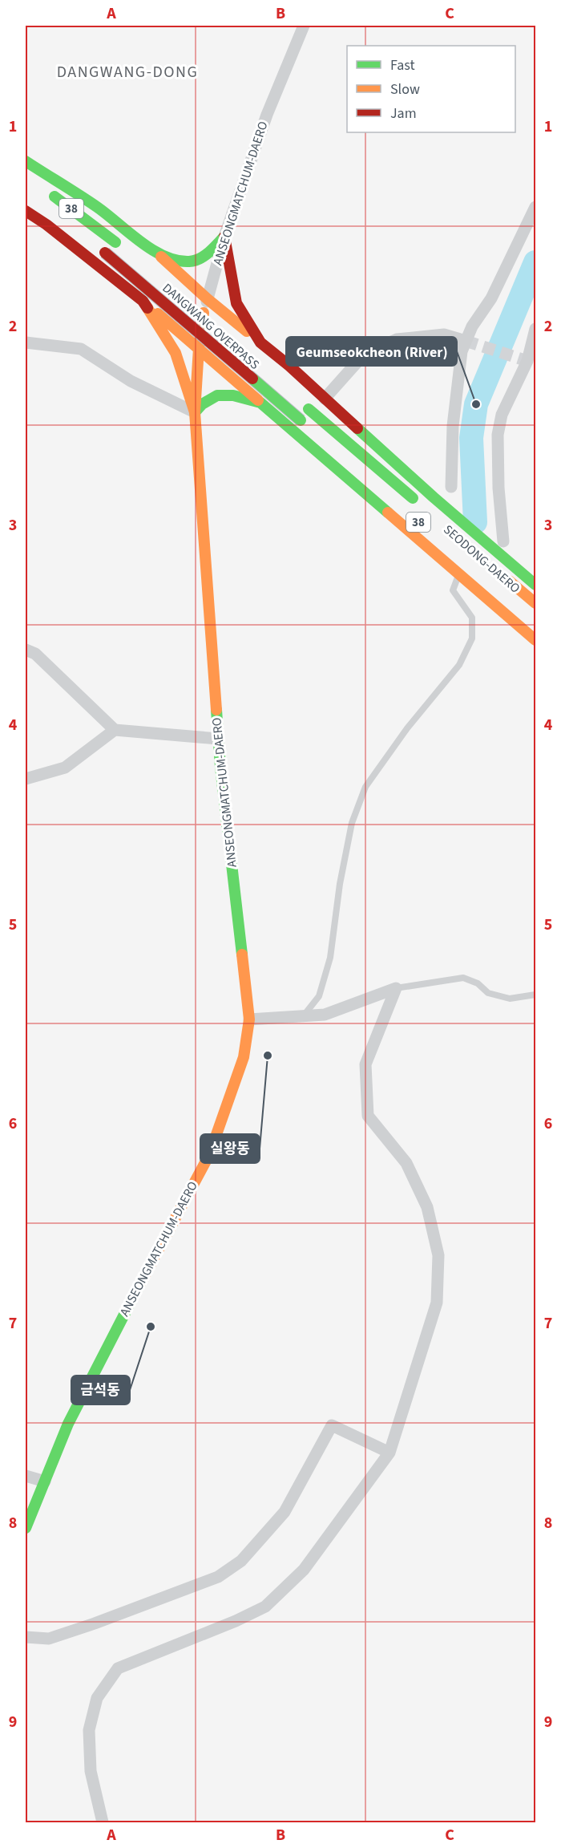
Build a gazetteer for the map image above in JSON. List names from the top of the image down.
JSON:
{
  "streets": {
    "main road": [
      "ANSEONGMATCHUM-DAERO",
      "38",
      "DANGWANG OVERPASS",
      "SEODONG-DAERO"
    ]
  },
  "crossings": [
    ["ANSEONGMATCHUM-DAERO", "DANGWANG OVERPASS"]
  ],
  "districts": ["DANGWANG-DONG"],
  "places": ["Geumseokcheon (River)", "실왕동", "금석동"],
  "legend": ["Fast", "Slow", "Jam"],
  "grid": {
    "columns": ["A", "B", "C"],
    "rows": [
      "1",
      "2",
      "3",
      "4",
      "5",
      "6",
      "7",
      "8",
      "9"
    ]
  }
}
